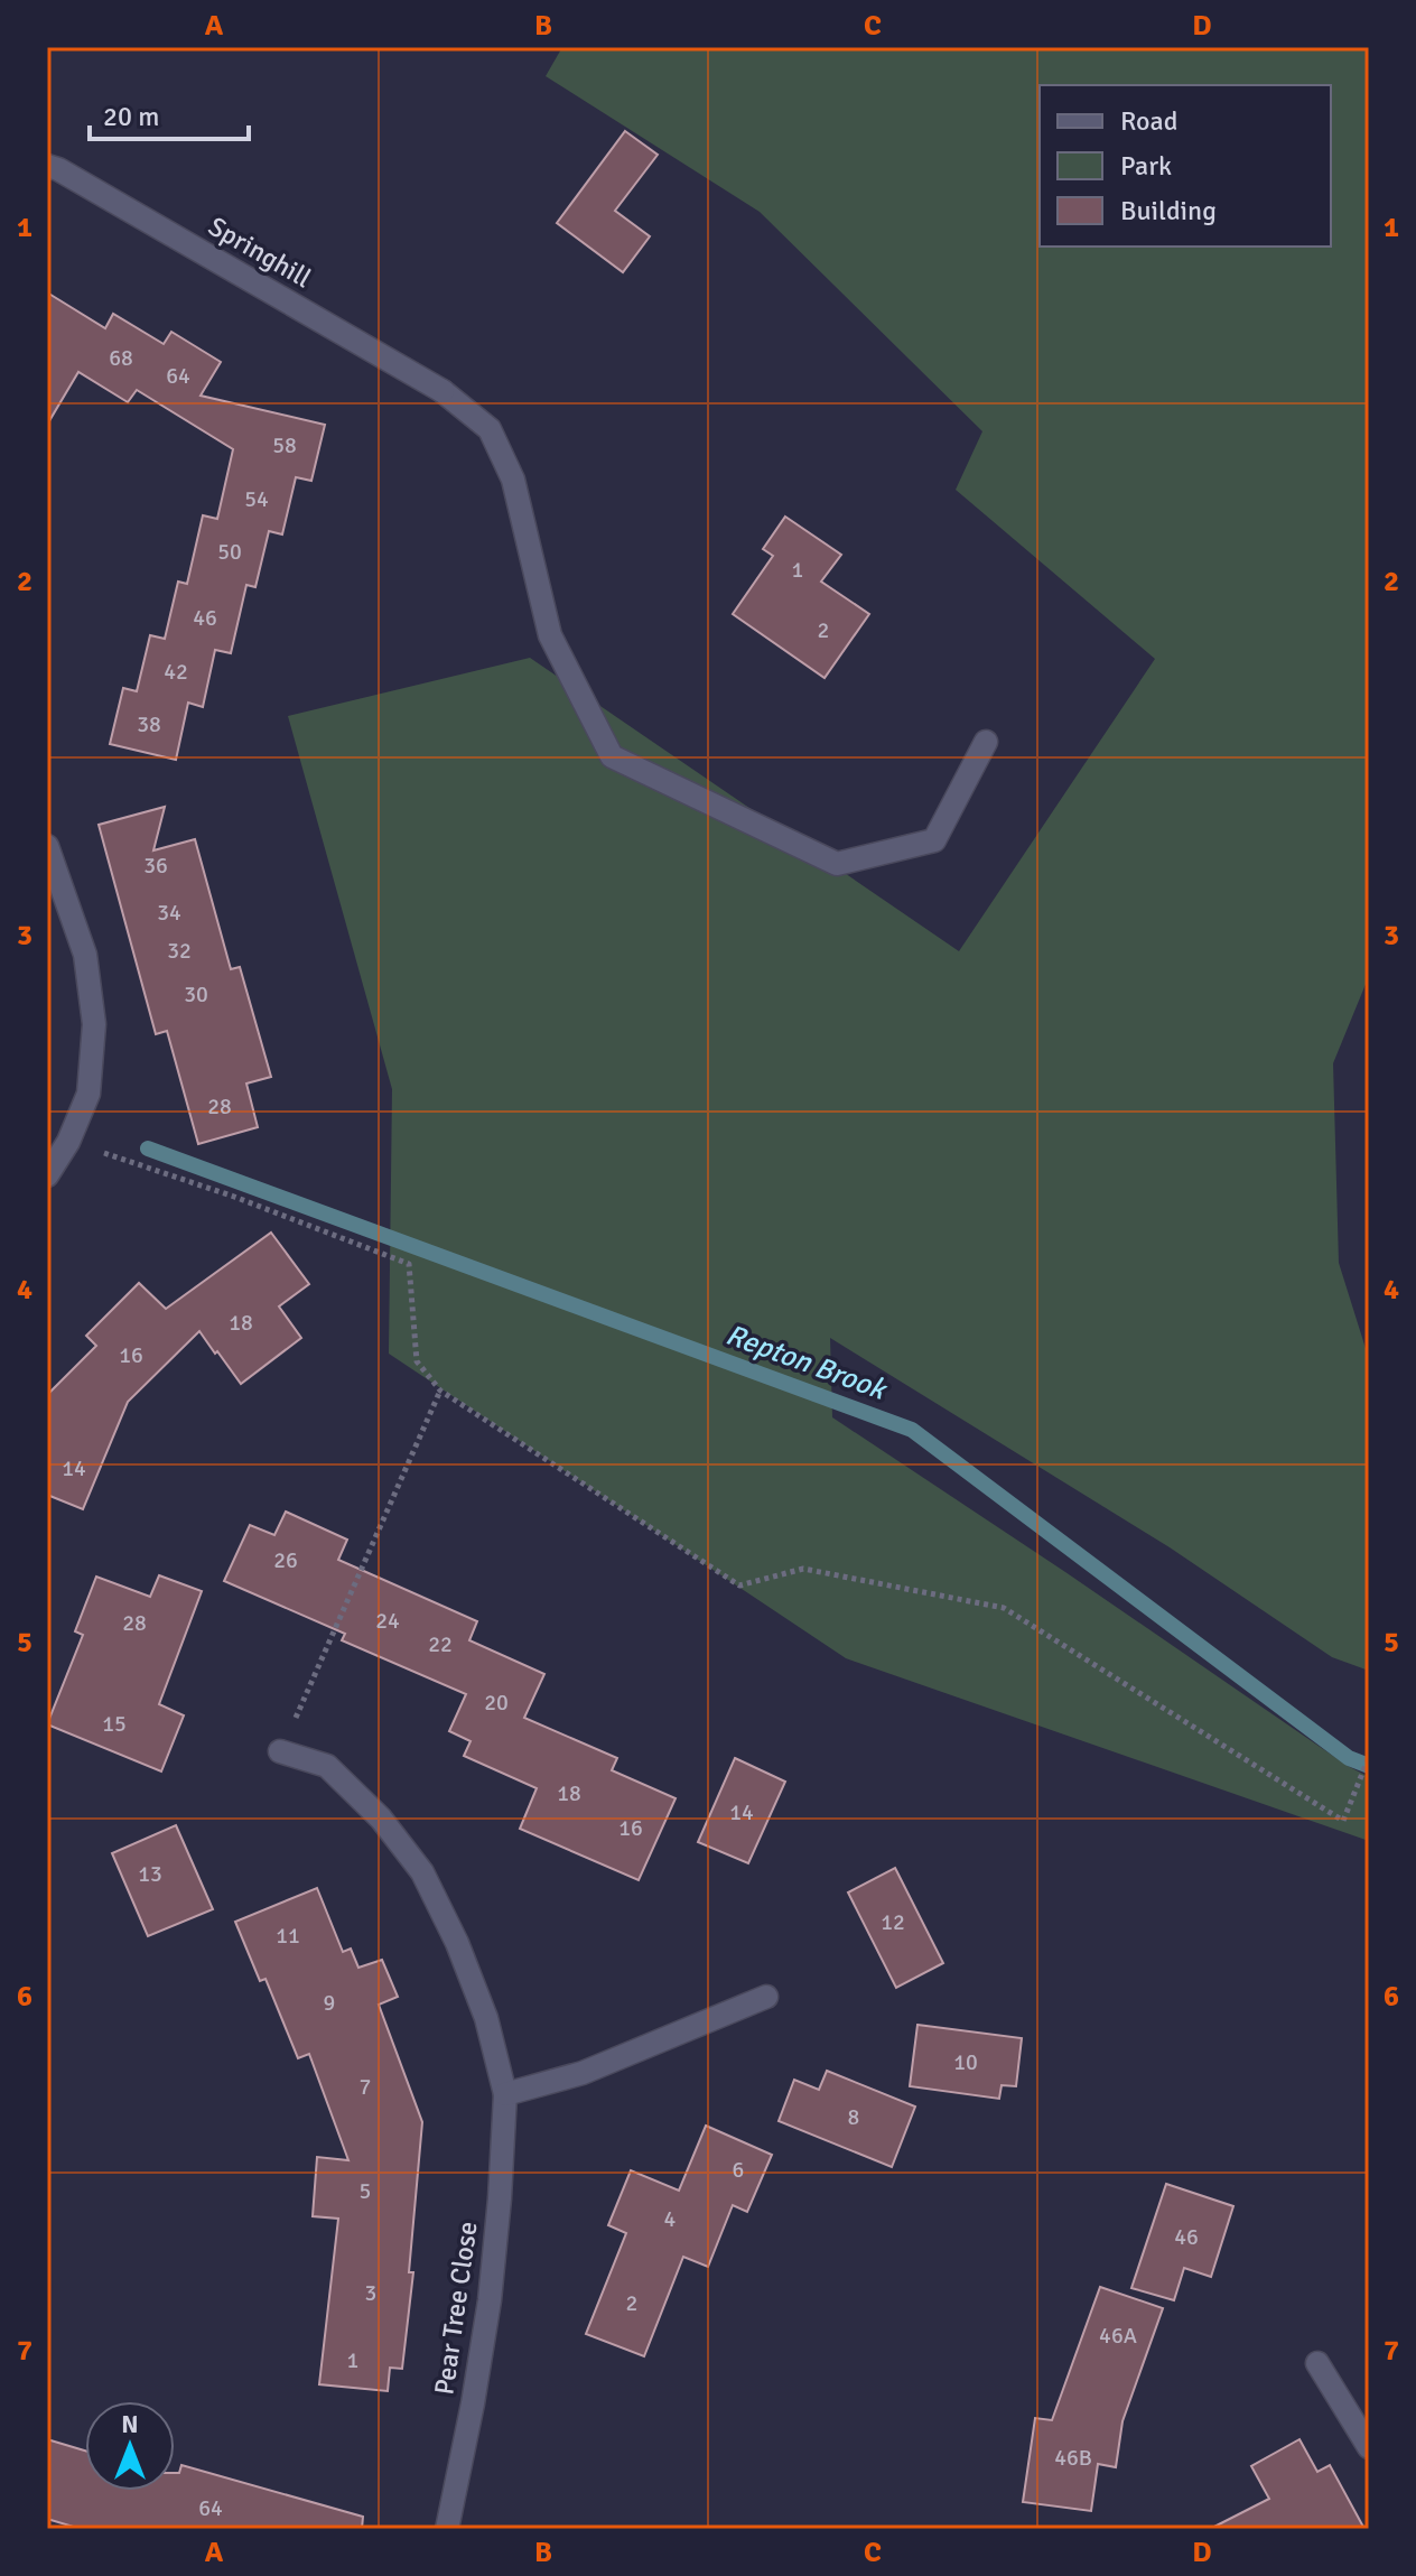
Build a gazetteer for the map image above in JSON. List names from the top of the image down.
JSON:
{
  "streets": {
    "street": ["Springhill", "Pear Tree Close"]
  },
  "water": ["Repton Brook"],
  "house_numbers": [
    "68",
    "64",
    "58",
    "54",
    "50",
    "1",
    "46",
    "2",
    "42",
    "38",
    "36",
    "34",
    "32",
    "30",
    "28",
    "18",
    "16",
    "14",
    "26",
    "24",
    "28",
    "22",
    "20",
    "15",
    "18",
    "14",
    "16",
    "13",
    "12",
    "11",
    "9",
    "10",
    "7",
    "8",
    "6",
    "5",
    "4",
    "46",
    "3",
    "2",
    "46A",
    "1",
    "46B",
    "64"
  ],
  "legend": ["Road", "Park", "Building"],
  "scale_bar": "20 m",
  "north": "top",
  "grid": {
    "columns": [
      "A",
      "B",
      "C",
      "D"
    ],
    "rows": [
      "1",
      "2",
      "3",
      "4",
      "5",
      "6",
      "7"
    ]
  }
}
